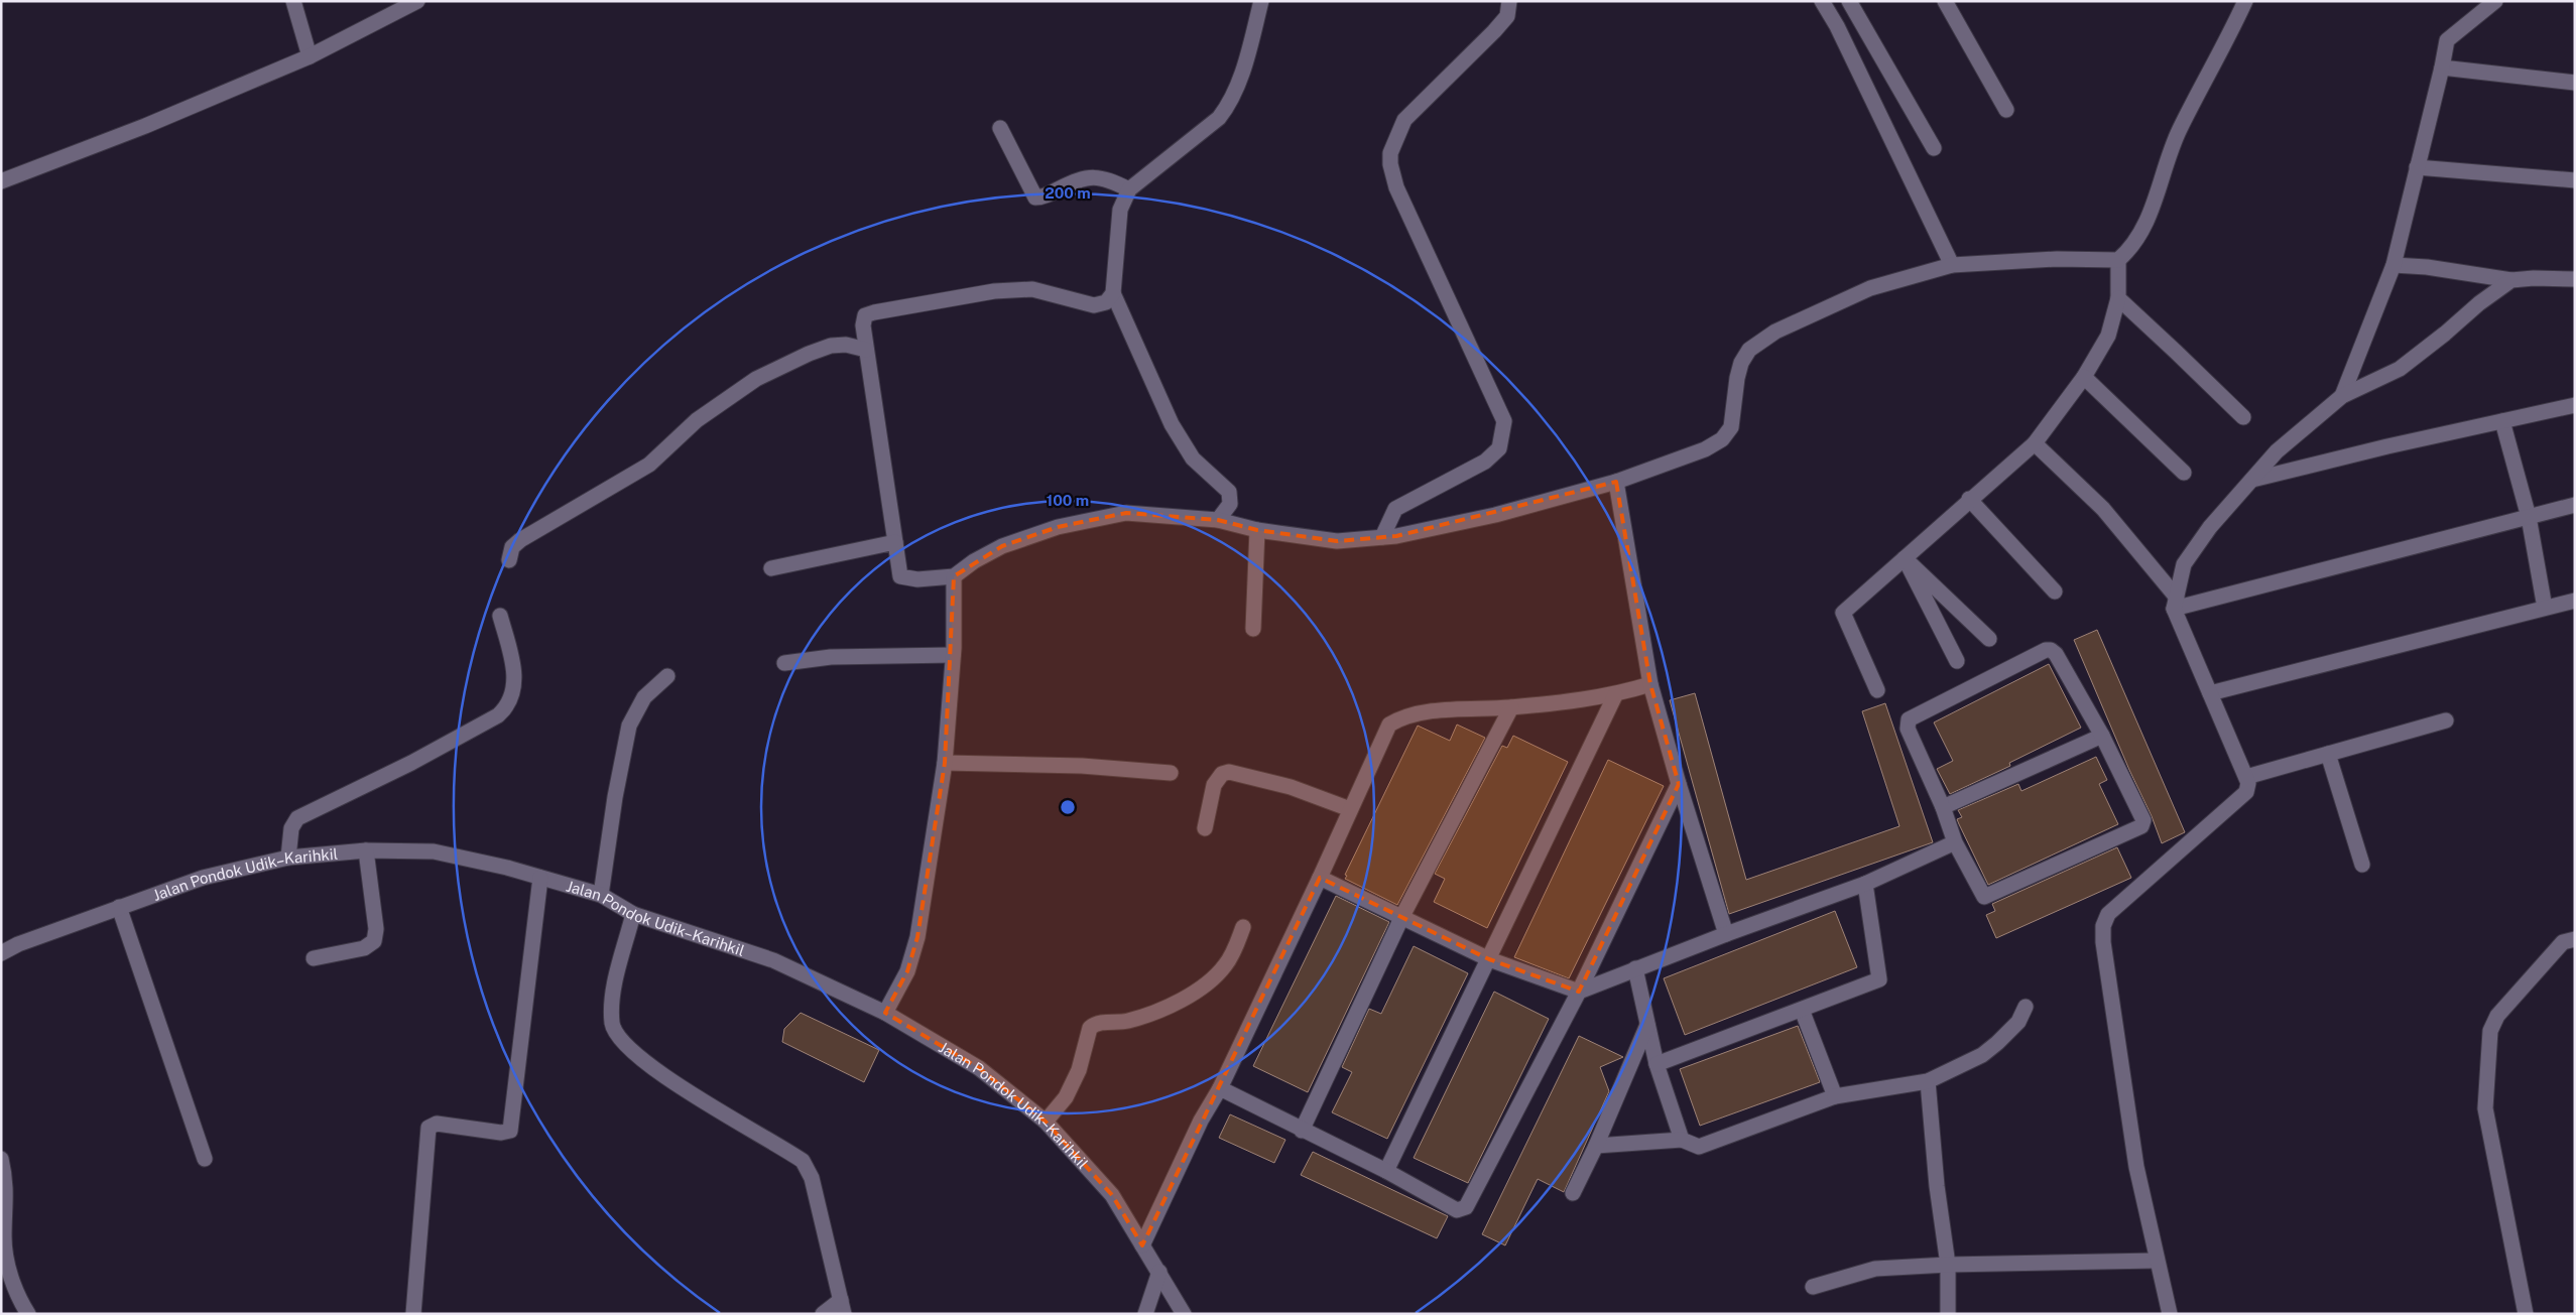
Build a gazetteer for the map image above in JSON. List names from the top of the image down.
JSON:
{
  "streets": {
    "street": ["Jalan Pondok Udik–Karihkil"]
  },
  "rings": ["200 m", "100 m"]
}
